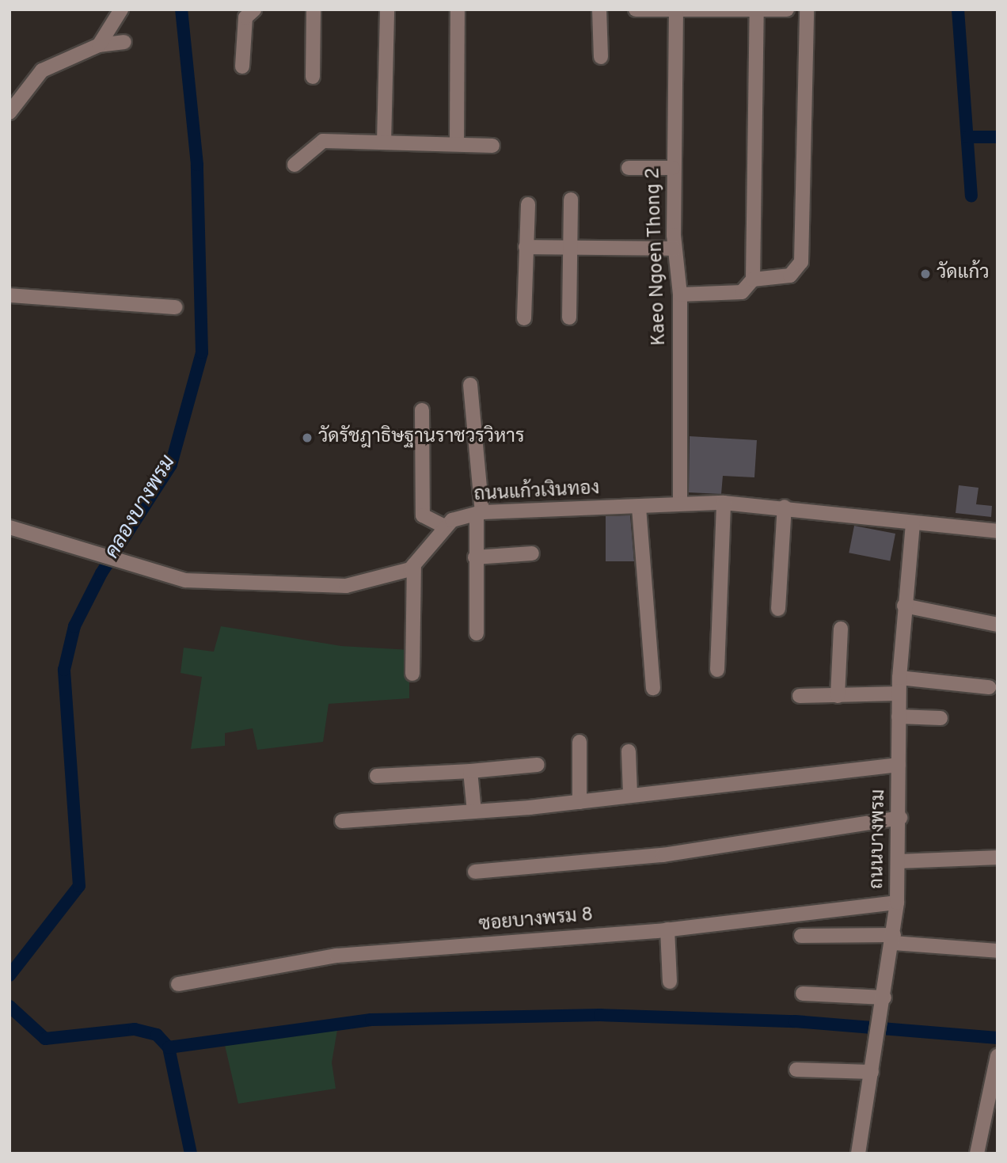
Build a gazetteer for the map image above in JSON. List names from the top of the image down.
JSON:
{
  "streets": {
    "street": [
      "Kaeo Ngoen Thong 2",
      "ถนนแก้วเงินทอง",
      "ถนนบางพรม",
      "ซอยบางพรม 8"
    ]
  },
  "crossings": [
    ["Kaeo Ngoen Thong 2", "ถนนแก้วเงินทอง"],
    ["ถนนแก้วเงินทอง", "ถนนบางพรม"],
    ["ถนนบางพรม", "ซอยบางพรม 8"]
  ],
  "water": ["คลองบางพรม"],
  "places": ["วัดแก้ว", "วัดรัชฎาธิษฐานราชวรวิหาร"]
}
